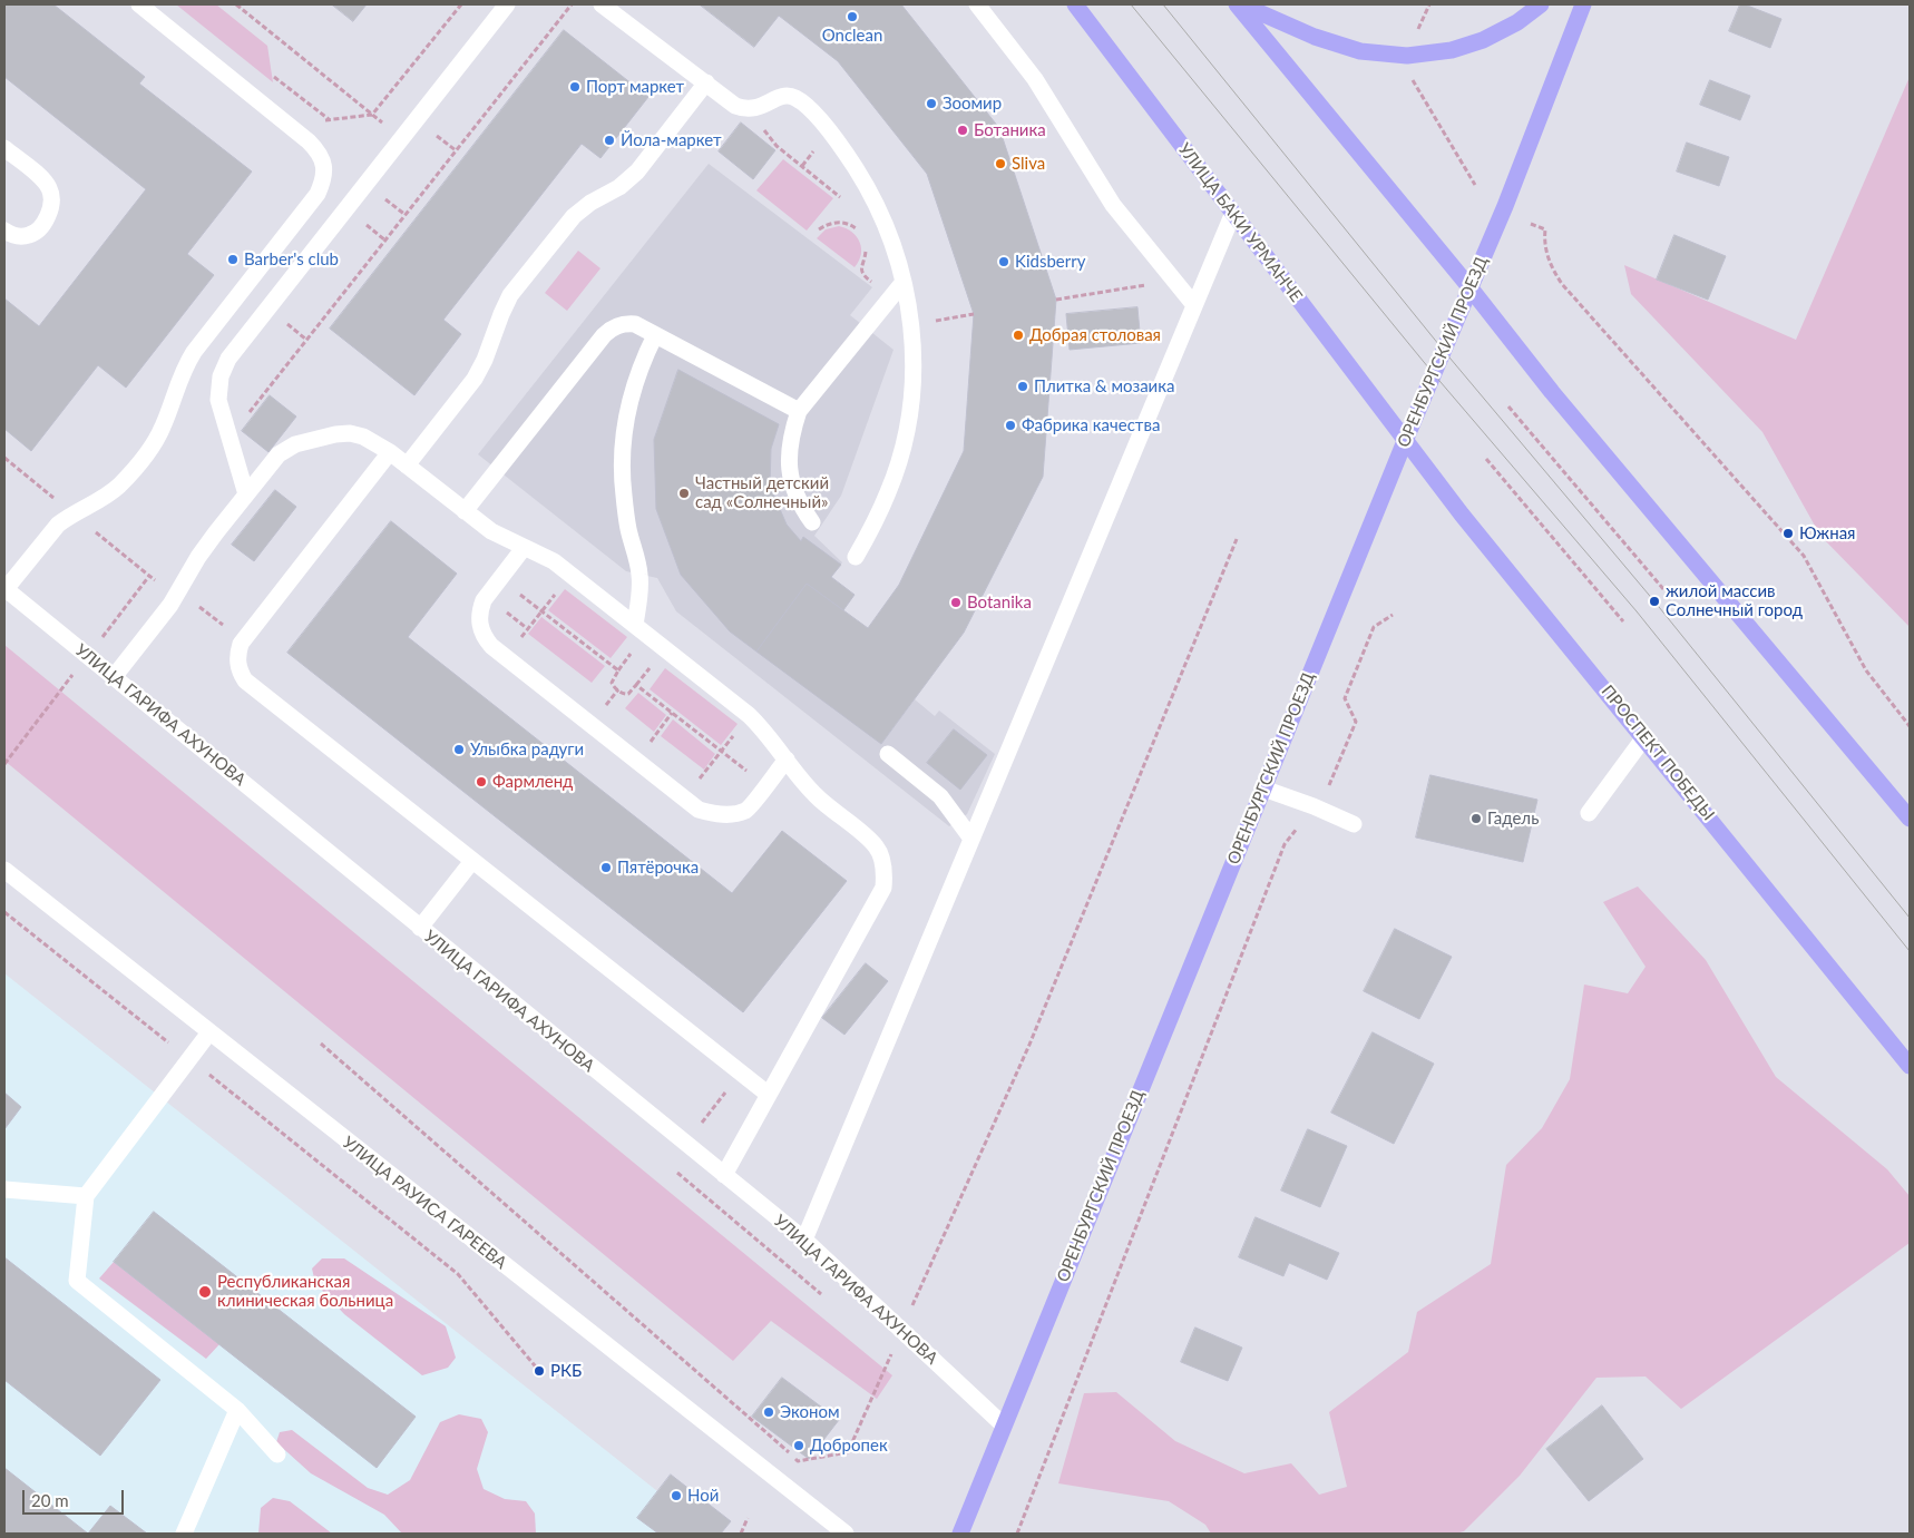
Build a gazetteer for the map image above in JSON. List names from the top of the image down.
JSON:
{
  "streets": {
    "main road": ["УЛИЦА БАКИ УРМАНЧЕ", "ОРЕНБУРГСКИЙ ПРОЕЗД", "ПРОСПЕКТ ПОБЕДЫ"],
    "street": ["УЛИЦА ГАРИФА АХУНОВА", "УЛИЦА РАУИСА ГАРЕЕВА"]
  },
  "crossings": [
    ["УЛИЦА БАКИ УРМАНЧЕ", "ОРЕНБУРГСКИЙ ПРОЕЗД"],
    ["УЛИЦА БАКИ УРМАНЧЕ", "ПРОСПЕКТ ПОБЕДЫ"],
    ["ОРЕНБУРГСКИЙ ПРОЕЗД", "УЛИЦА ГАРИФА АХУНОВА"],
    ["ОРЕНБУРГСКИЙ ПРОЕЗД", "ПРОСПЕКТ ПОБЕДЫ"]
  ],
  "places": [
    "Onclean",
    "Порт маркет",
    "Зоомир",
    "Ботаника",
    "Йола-маркет",
    "Sliva",
    "Barber's club",
    "Kidsberry",
    "Добрая столовая",
    "Плитка & мозаика",
    "Фабрика качества",
    "Частный детский сад «Солнечный»",
    "Южная",
    "жилой массив Солнечный город",
    "Botanika",
    "Улыбка радуги",
    "Фармленд",
    "Гадель",
    "Пятёрочка",
    "Республиканская клиническая больница",
    "РКБ",
    "Эконом",
    "Добропек",
    "Ной"
  ],
  "scale_bar": "20 m"
}
